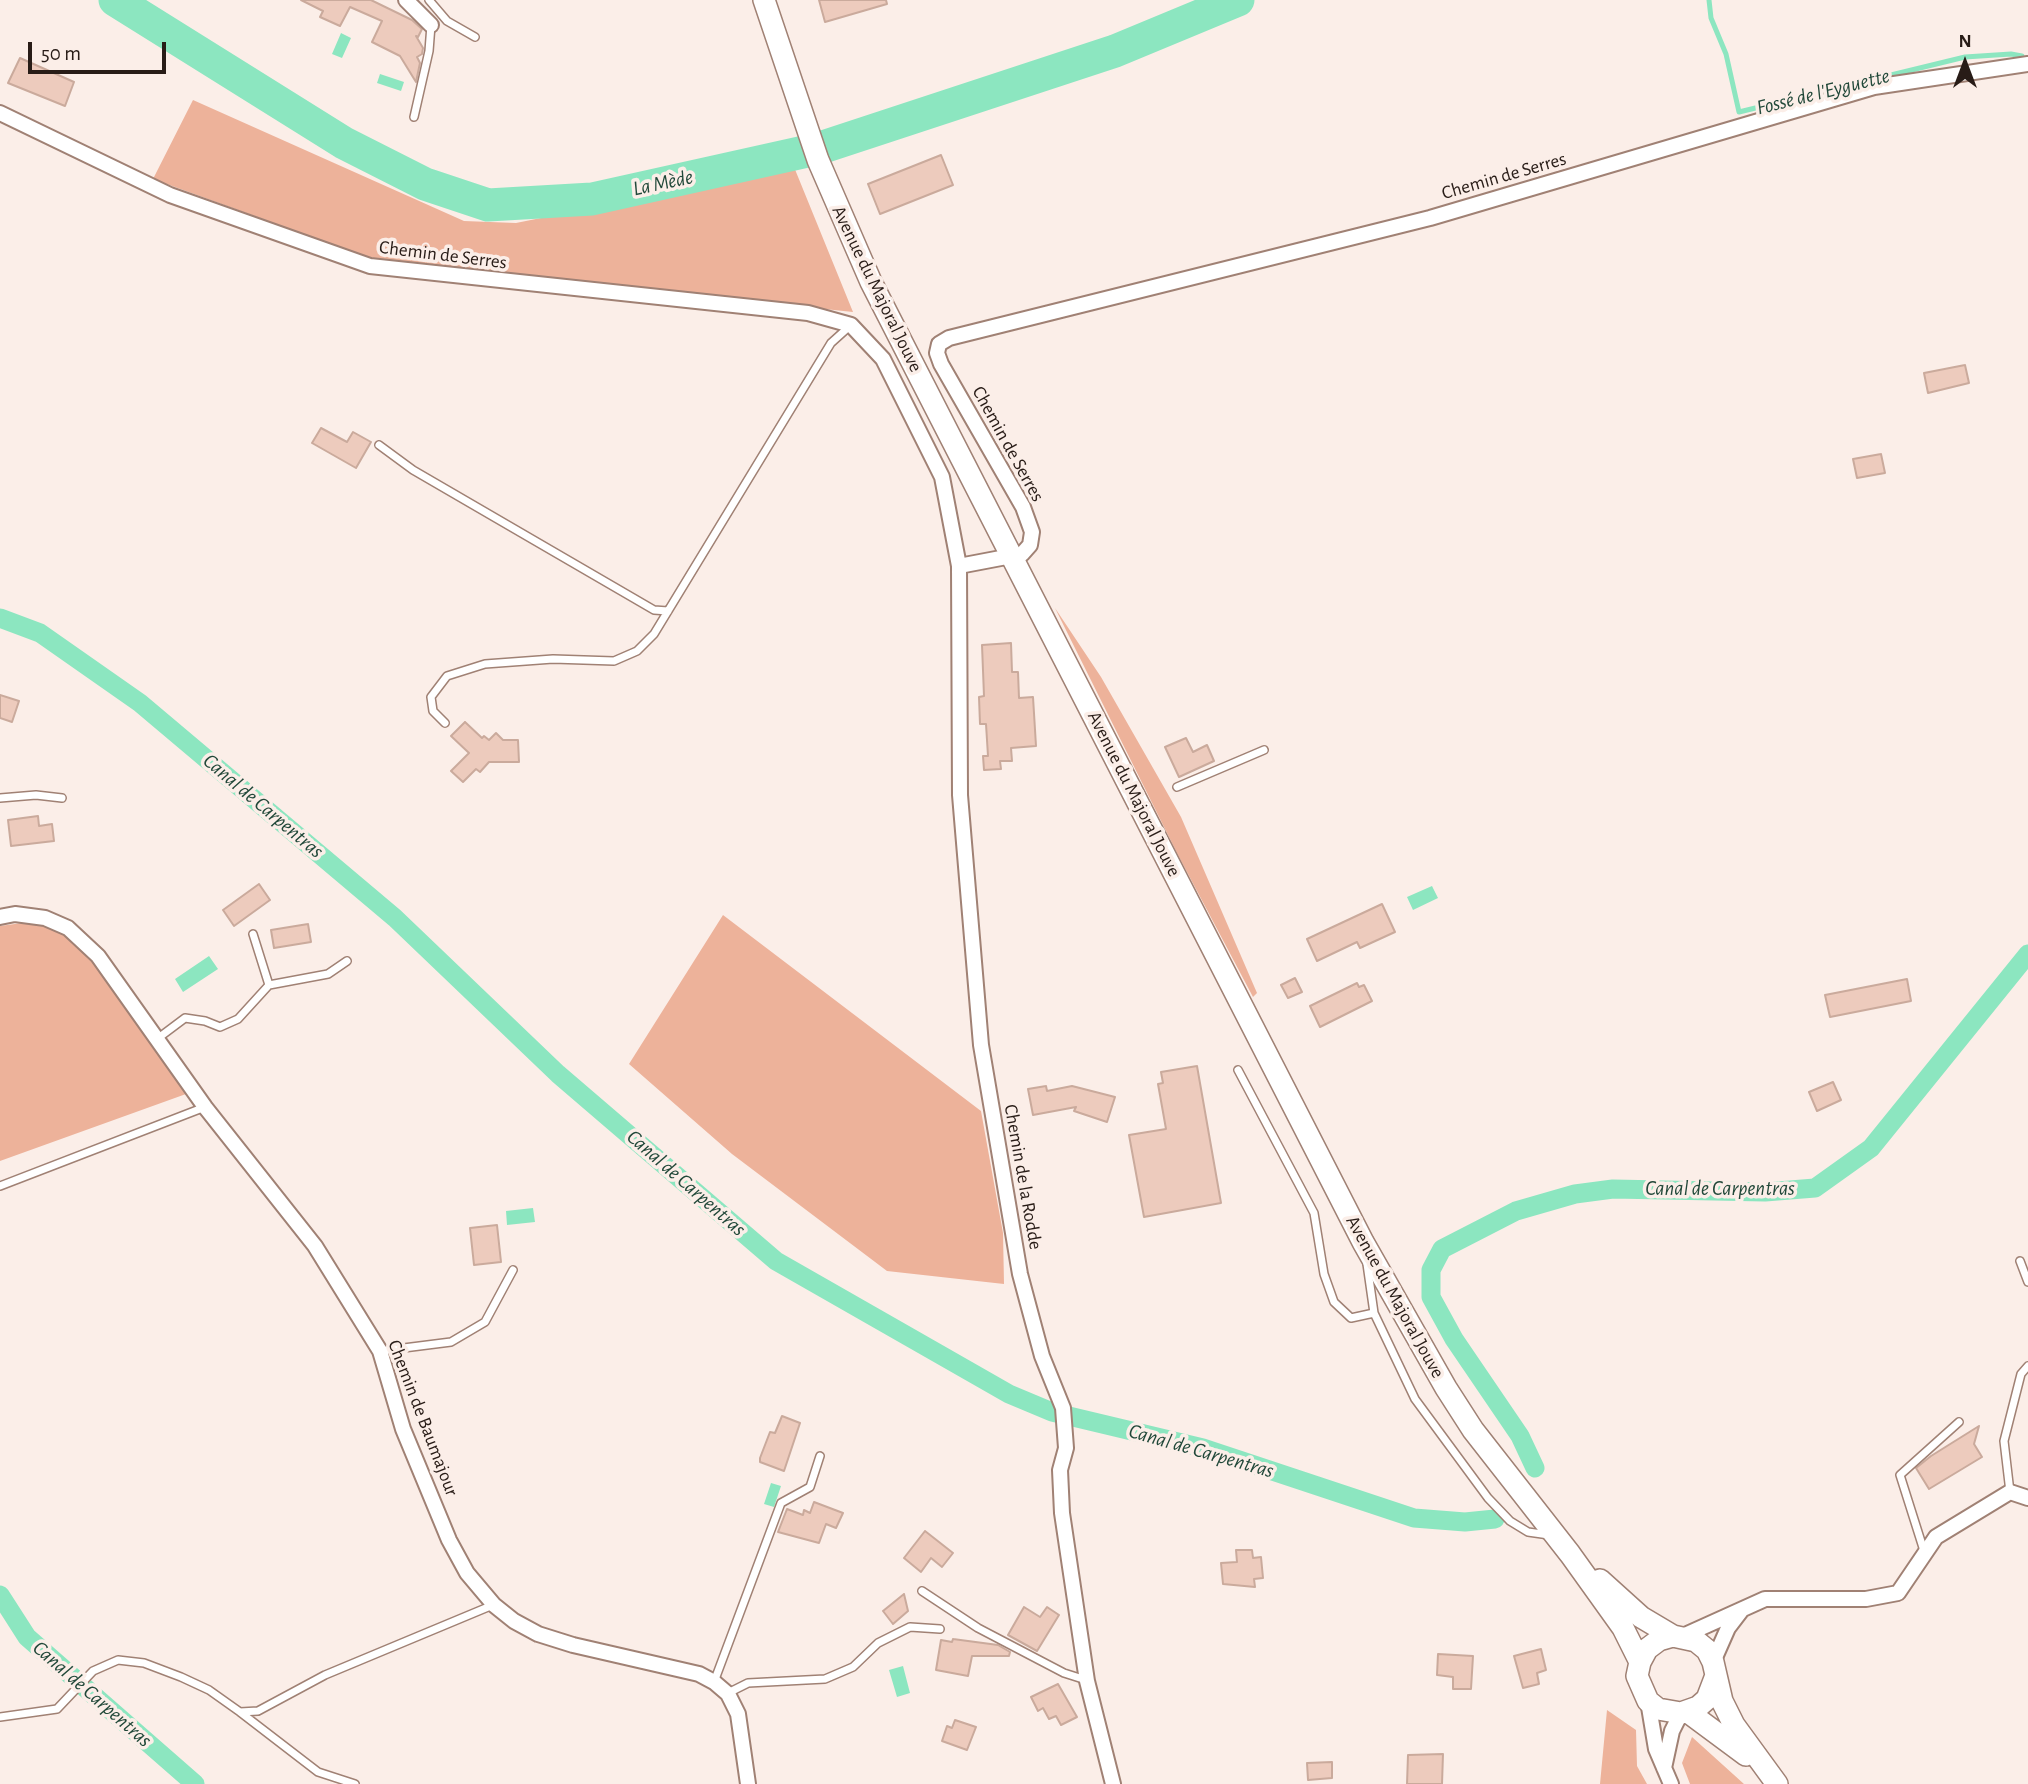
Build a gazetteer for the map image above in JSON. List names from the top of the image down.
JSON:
{
  "streets": {
    "main road": ["Avenue du Majoral Jouve"],
    "street": ["Chemin de Serres", "Chemin de la Rodde", "Chemin de Baumajour"]
  },
  "crossings": [
    ["Chemin de Serres", "Avenue du Majoral Jouve"],
    ["Chemin de Serres", "Chemin de la Rodde"]
  ],
  "water": ["Fossé de l'Eyguette", "La Mède", "Canal de Carpentras"],
  "scale_bar": "50 m",
  "north": "top"
}
